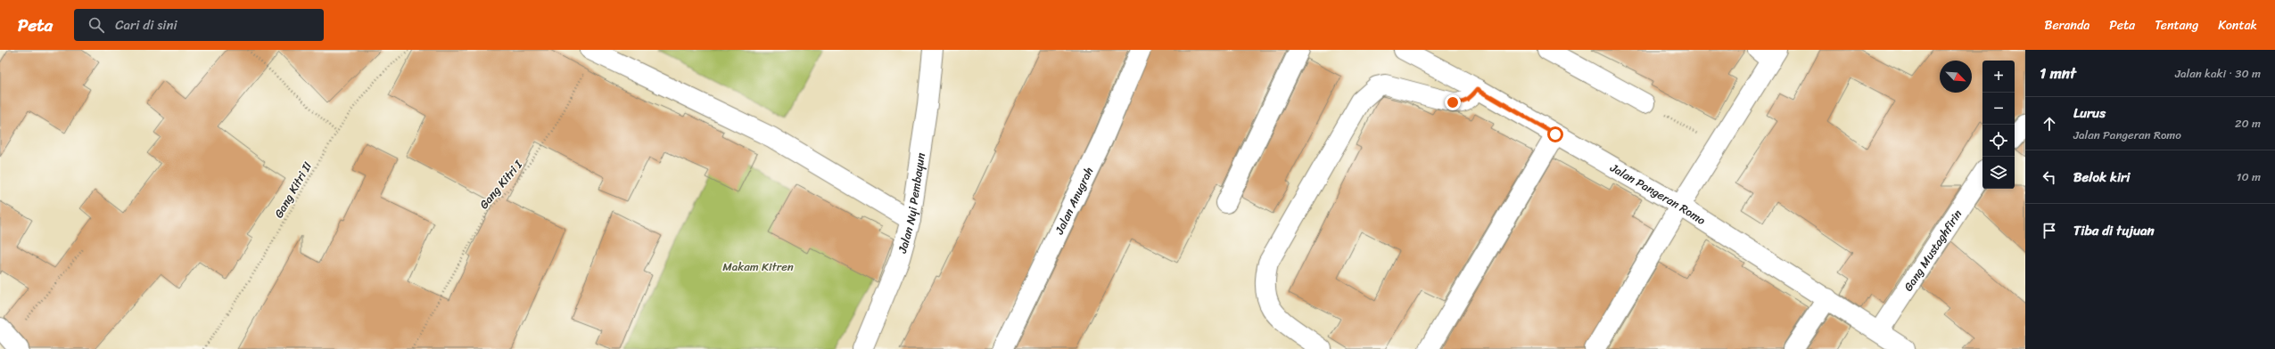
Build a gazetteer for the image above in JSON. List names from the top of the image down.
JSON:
{
  "streets": {
    "street": [
      "Jalan Pangeran Romo",
      "Jalan Anugrah",
      "Jalan Nyi Pembayun",
      "Gang Mustaghfirin"
    ],
    "path": ["Gang Kitri I", "Gang Kitri II"]
  },
  "crossings": [
    ["Jalan Pangeran Romo", "Gang Mustaghfirin"]
  ],
  "parks": ["Makam Kitren"],
  "north": "bottom right",
  "page": {
    "header": "Peta",
    "search": "Cari di sini",
    "nav": [
      "Beranda",
      "Peta",
      "Tentang",
      "Kontak"
    ],
    "heading": ["1 mnt", "Jalan kaki · 30 m"],
    "map_buttons": ["+", "−"],
    "list": [
      ["Lurus", "Jalan Pangeran Romo", "20 m"],
      ["Belok kiri", "10 m"],
      "Tiba di tujuan"
    ]
  }
}
